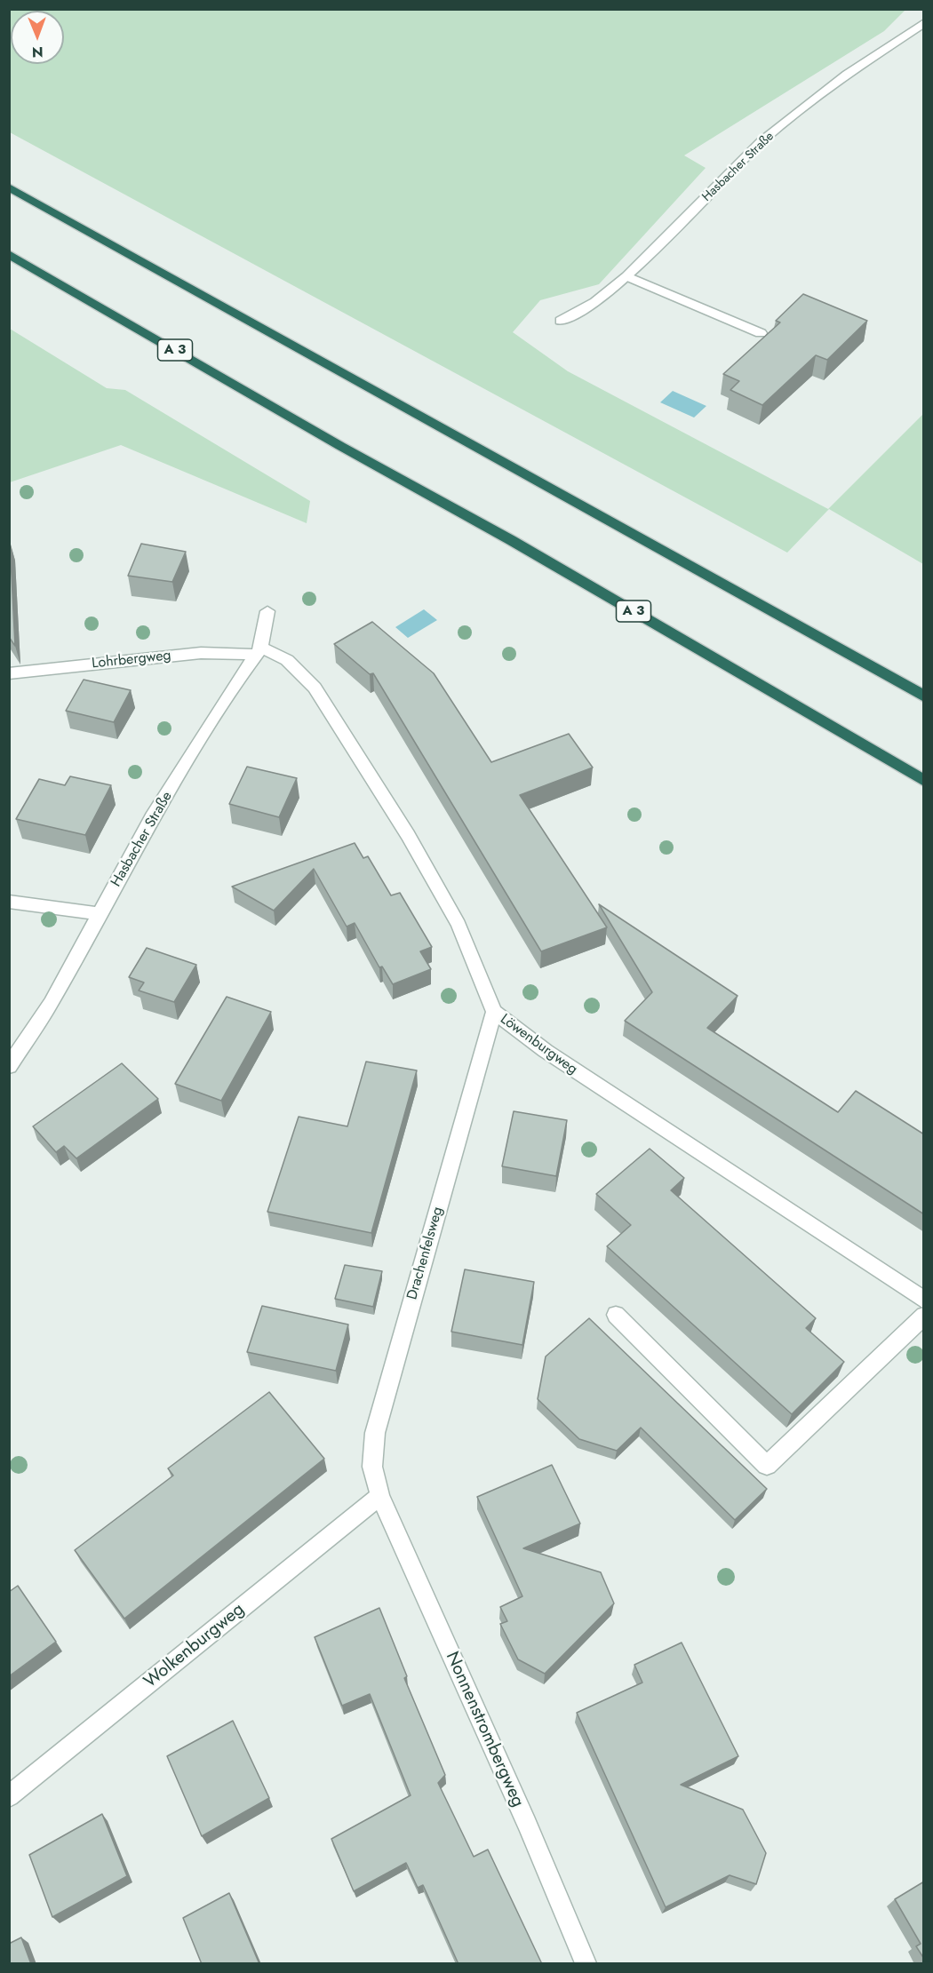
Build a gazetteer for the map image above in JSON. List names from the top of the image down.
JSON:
{
  "streets": {
    "highway": ["A 3"],
    "street": [
      "Hasbacher Straße",
      "Lohrbergweg",
      "Löwenburgweg",
      "Drachenfelsweg",
      "Wolkenburgweg",
      "Nonnenstrombergweg"
    ]
  },
  "crossings": [
    ["Hasbacher Straße", "Lohrbergweg"],
    ["Hasbacher Straße", "Löwenburgweg"],
    ["Lohrbergweg", "Löwenburgweg"],
    ["Löwenburgweg", "Drachenfelsweg"],
    ["Drachenfelsweg", "Wolkenburgweg"],
    ["Drachenfelsweg", "Nonnenstrombergweg"],
    ["Wolkenburgweg", "Nonnenstrombergweg"]
  ],
  "north": "bottom"
}
